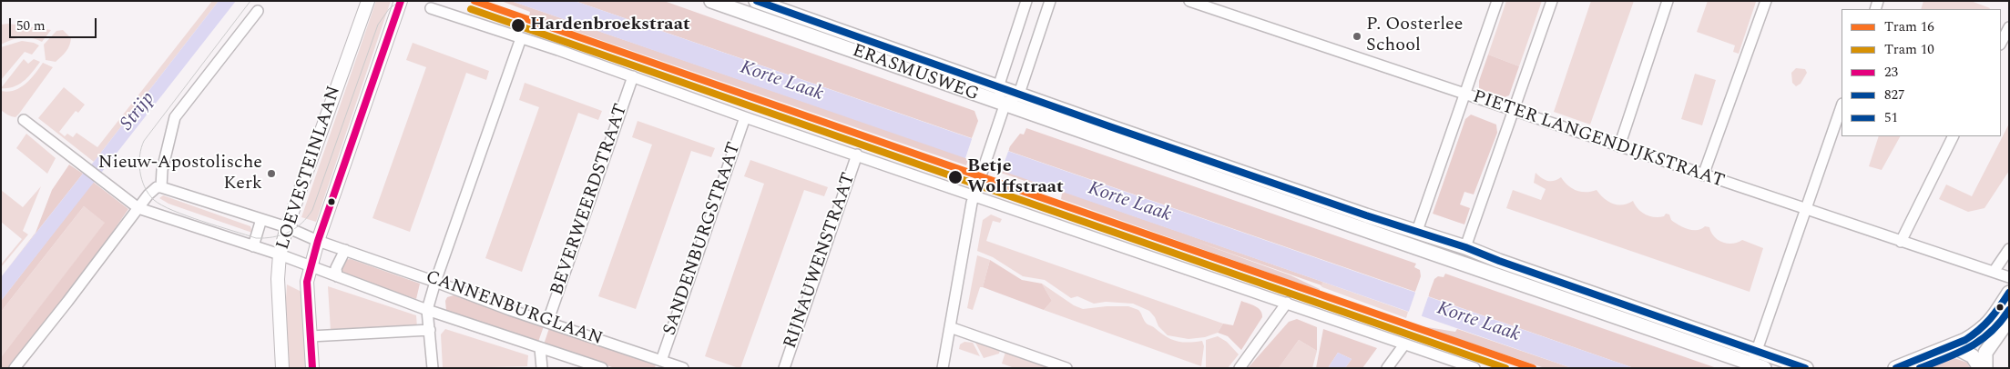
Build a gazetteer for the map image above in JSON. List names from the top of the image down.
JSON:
{
  "streets": {
    "main road": ["ERASMUSWEG"],
    "street": [
      "PIETER LANGENDIJKSTRAAT",
      "LOEVESTEINLAAN",
      "BEVERWEERDSTRAAT",
      "SANDENBURGSTRAAT",
      "RIJNAUWENSTRAAT",
      "CANNENBURGLAAN"
    ]
  },
  "crossings": [
    ["LOEVESTEINLAAN", "CANNENBURGLAAN"],
    ["BEVERWEERDSTRAAT", "CANNENBURGLAAN"],
    ["SANDENBURGSTRAAT", "CANNENBURGLAAN"]
  ],
  "water": ["Korte Laak", "Strijp"],
  "places": [
    "Hardenbroekstraat",
    "P. Oosterlee School",
    "Nieuw-Apostolische Kerk",
    "Betje Wolffstraat"
  ],
  "lines": [
    "tram line 16",
    "transit line 23",
    "transit line 827",
    "tram line 10",
    "transit line 51"
  ],
  "legend": [
    "Tram 16",
    "Tram 10",
    "23",
    "827",
    "51"
  ],
  "scale_bar": "50 m"
}
